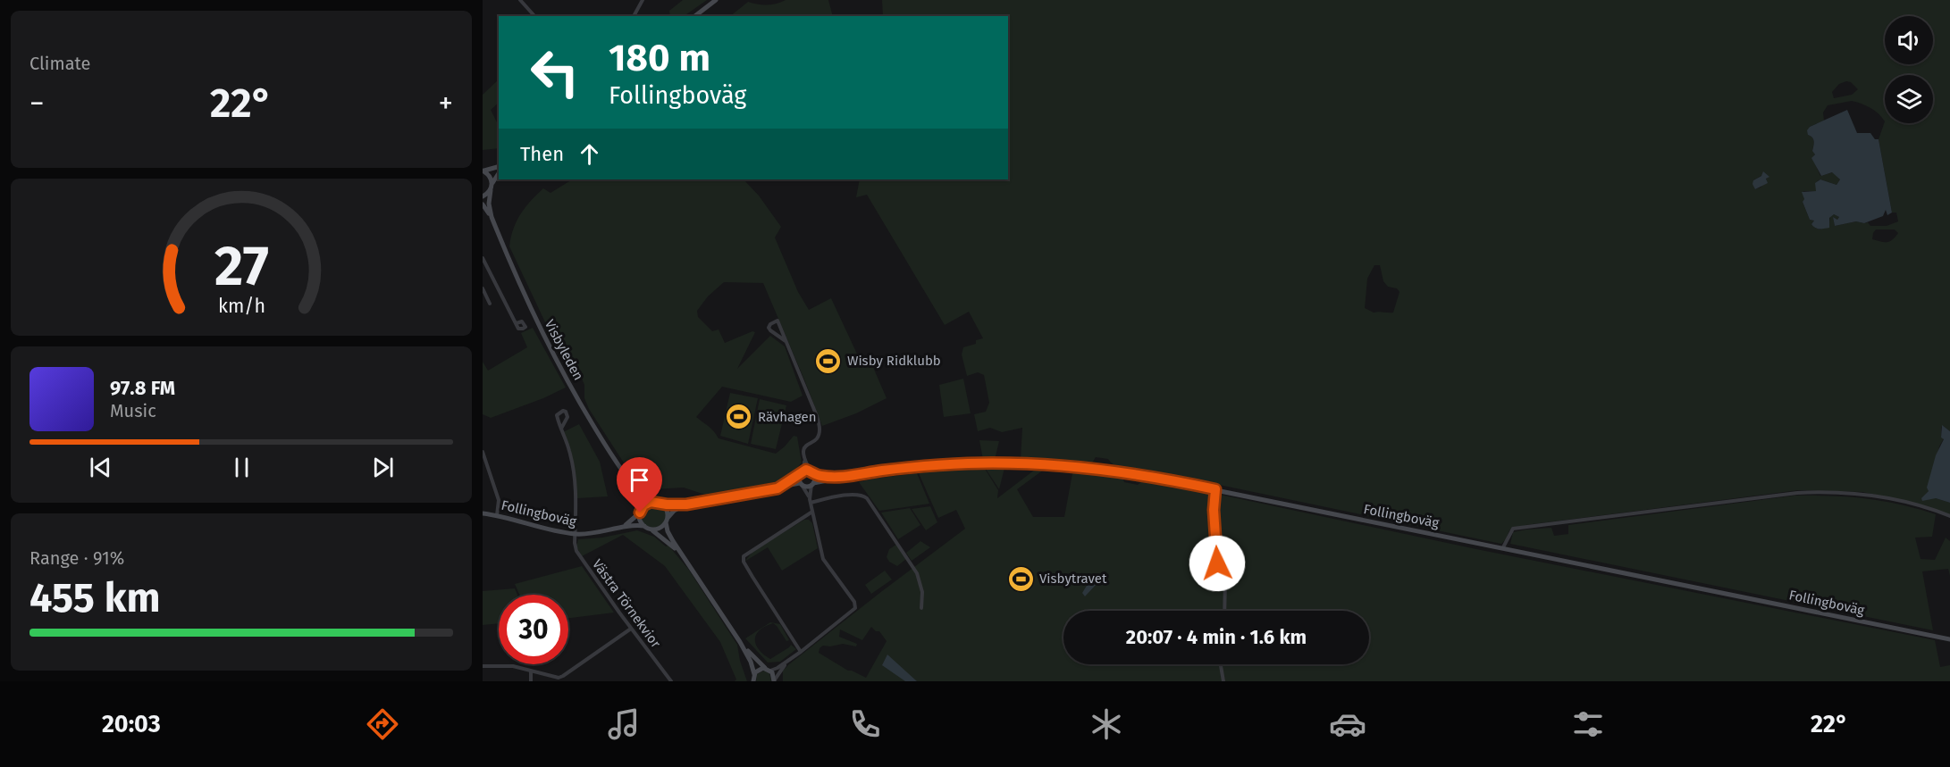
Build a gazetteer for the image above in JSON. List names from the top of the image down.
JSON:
{
  "streets": {
    "main road": ["Visbyleden", "Follingboväg"],
    "street": ["Västra Törnekvior"]
  },
  "crossings": [
    ["Visbyleden", "Follingboväg"],
    ["Follingboväg", "Västra Törnekvior"]
  ],
  "places": {
    "sports": ["Wisby Ridklubb", "Rävhagen", "Visbytravet"]
  },
  "page": {
    "tile": [
      "Climate",
      ["Range · 91%", "455 km"]
    ],
    "turn": ["180 m", "Follingboväg"],
    "heat": ["−", "22°", "+"],
    "then": "Then",
    "song": ["97.8 FM", "Music"],
    "limit": "30",
    "trip": "20:07 · 4 min · 1.6 km",
    "tabs": ["20:03", "22°"],
    "gauge": ["27", "km/h"]
  }
}
